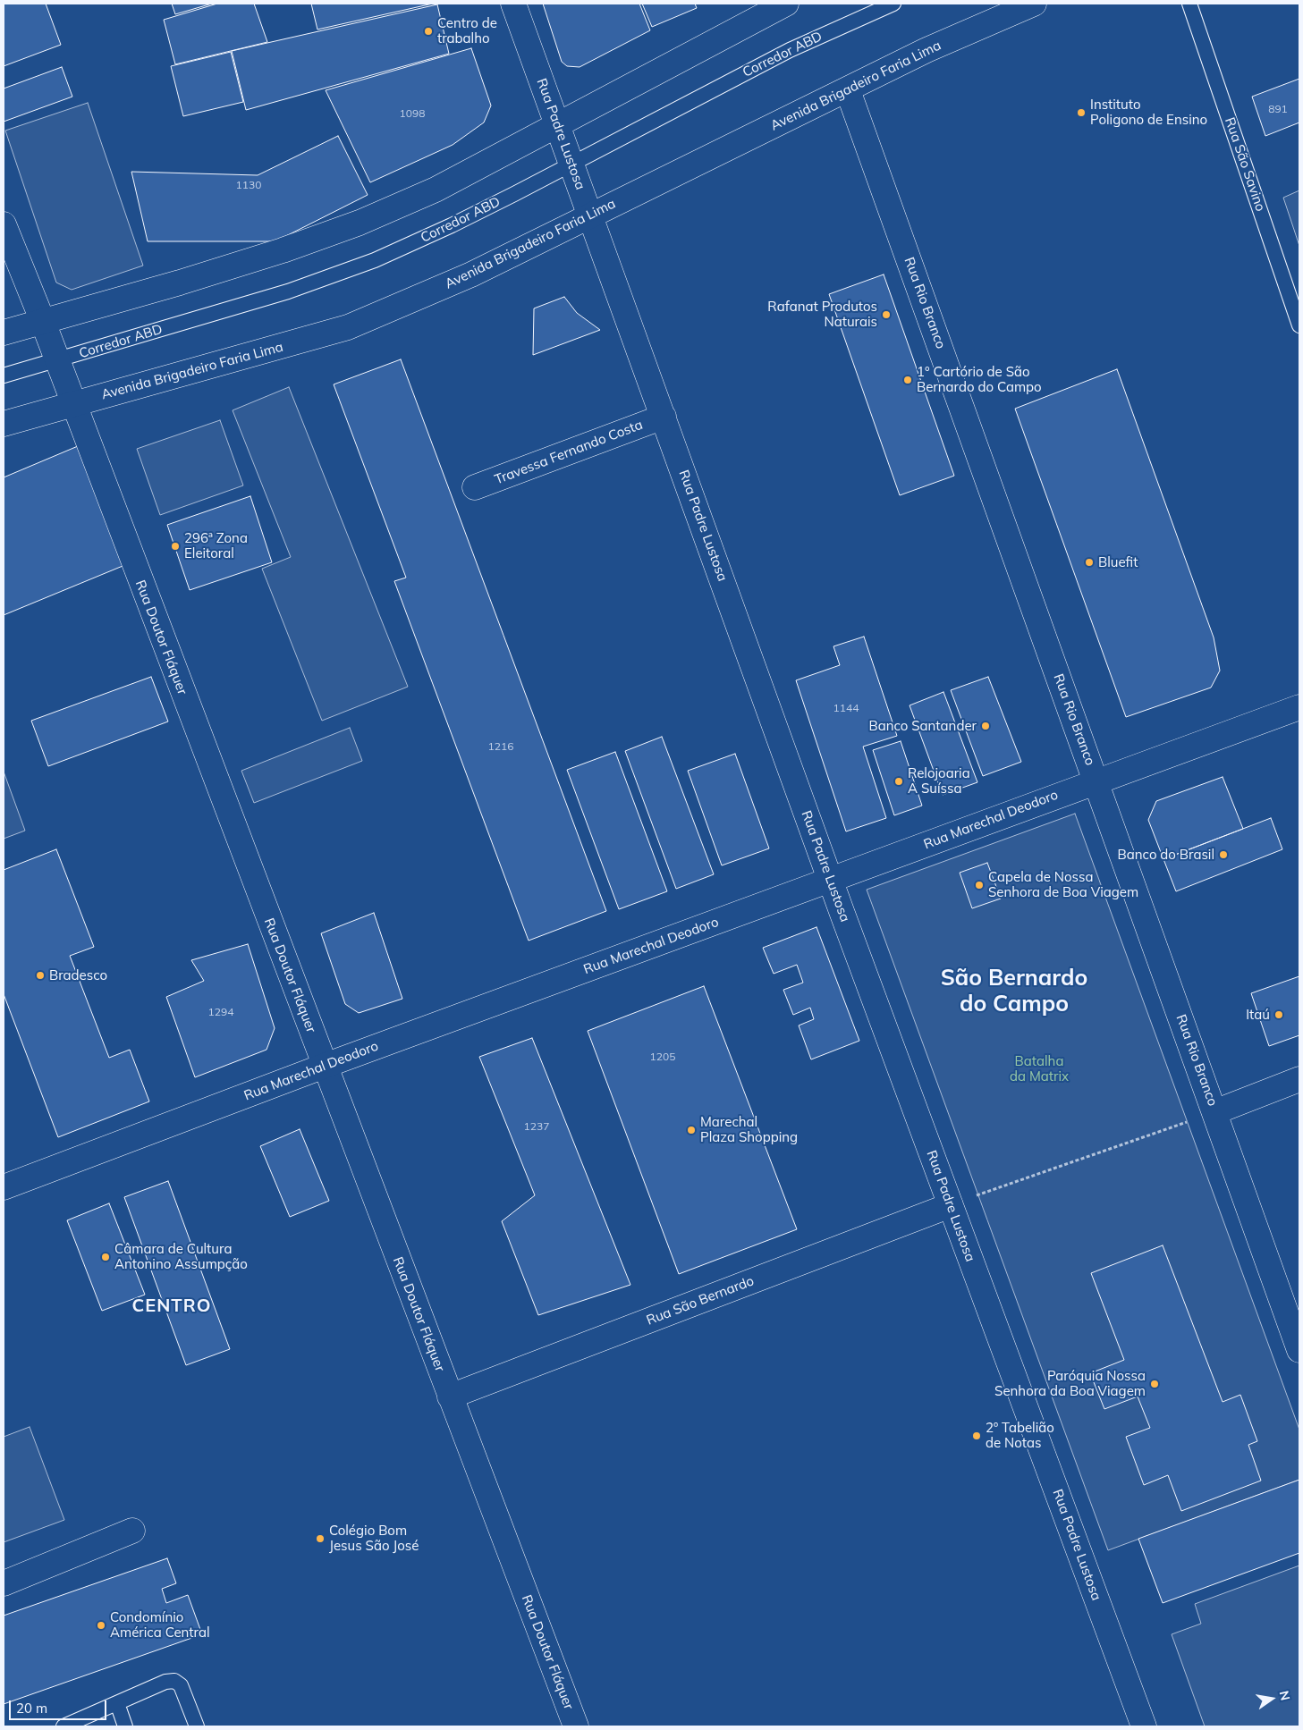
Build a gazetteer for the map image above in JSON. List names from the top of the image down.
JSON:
{
  "streets": {
    "street": [
      "Avenida Brigadeiro Faria Lima",
      "Rua Padre Lustosa",
      "Rua Rio Branco",
      "Travessa Fernando Costa",
      "Rua Doutor Fláquer",
      "Rua Marechal Deodoro",
      "Rua São Bernardo"
    ],
    "lane": ["Corredor ABD", "Rua São Savino"]
  },
  "crossings": [
    ["Corredor ABD", "Rua Padre Lustosa"],
    ["Corredor ABD", "Rua Doutor Fláquer"],
    ["Avenida Brigadeiro Faria Lima", "Rua Padre Lustosa"],
    ["Avenida Brigadeiro Faria Lima", "Rua Rio Branco"],
    ["Avenida Brigadeiro Faria Lima", "Rua Doutor Fláquer"],
    ["Rua Padre Lustosa", "Travessa Fernando Costa"],
    ["Rua Padre Lustosa", "Rua Marechal Deodoro"],
    ["Rua Padre Lustosa", "Rua São Bernardo"],
    ["Rua Rio Branco", "Rua Marechal Deodoro"],
    ["Rua Doutor Fláquer", "Rua Marechal Deodoro"],
    ["Rua Doutor Fláquer", "Rua São Bernardo"]
  ],
  "districts": ["São Bernardo do Campo", "CENTRO"],
  "parks": ["Batalha da Matrix"],
  "places": [
    "Centro de trabalho",
    "Instituto Poligono de Ensino",
    "Rafanat Produtos Naturais",
    "1° Cartório de São Bernardo do Campo",
    "296ª Zona Eleitoral",
    "Bluefit",
    "Banco Santander",
    "Relojoaria A Suíssa",
    "Banco do Brasil",
    "Capela de Nossa Senhora de Boa Viagem",
    "Bradesco",
    "Itaú",
    "Marechal Plaza Shopping",
    "Câmara de Cultura Antonino Assumpção",
    "Paróquia Nossa Senhora da Boa Viagem",
    "2º Tabelião de Notas",
    "Colégio Bom Jesus São José",
    "Condomínio América Central"
  ],
  "house_numbers": [
    "891",
    "1098",
    "1130",
    "1144",
    "1216",
    "1294",
    "1205",
    "1237"
  ],
  "scale_bar": "20 m",
  "north": "right"
}
